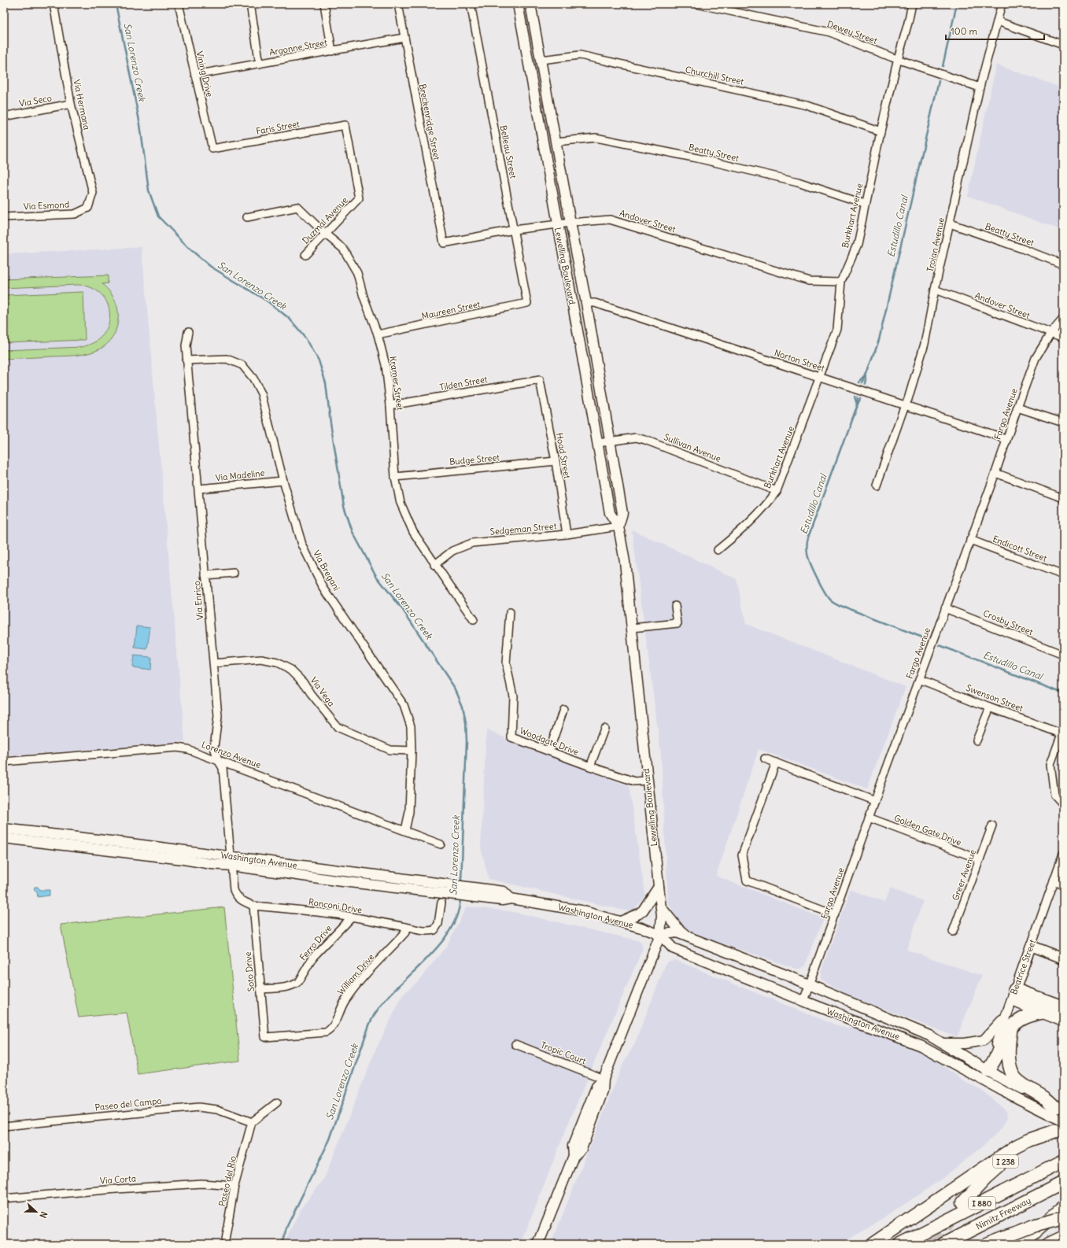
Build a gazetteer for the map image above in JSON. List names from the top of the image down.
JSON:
{
  "streets": {
    "highway": ["I 238", "I 880", "Nimitz Freeway"],
    "main road": ["Lewelling Boulevard", "Washington Avenue", "Beatrice Street"],
    "street": [
      "Dewey Street",
      "Argonne Street",
      "Vining Drive",
      "Churchill Street",
      "Via Seco",
      "Via Hermana",
      "Breckenridge Street",
      "Faris Street",
      "Belleau Street",
      "Beatty Street",
      "Via Esmond",
      "Burkhart Avenue",
      "Duzmal Avenue",
      "Andover Street",
      "Trojan Avenue",
      "Maureen Street",
      "Norton Street",
      "Kramer Street",
      "Tilden Street",
      "Fargo Avenue",
      "Sullivan Avenue",
      "Hoad Street",
      "Budge Street",
      "Via Madeline",
      "Sedgeman Street",
      "Endicott Street",
      "Via Bregani",
      "Via Enrico",
      "Crosby Street",
      "Via Vega",
      "Swenson Street",
      "Woodgate Drive",
      "Lorenzo Avenue",
      "Golden Gate Drive",
      "Greer Avenue",
      "Ronconi Drive",
      "Ferro Drive",
      "Soto Drive",
      "William Drive",
      "Tropic Court",
      "Paseo del Campo",
      "Via Corta",
      "Paseo del Rio"
    ]
  },
  "crossings": [
    ["Dewey Street", "Burkhart Avenue"],
    ["Dewey Street", "Trojan Avenue"],
    ["Argonne Street", "Vining Drive"],
    ["Argonne Street", "Breckenridge Street"],
    ["Vining Drive", "Faris Street"],
    ["Churchill Street", "Burkhart Avenue"],
    ["Churchill Street", "Lewelling Boulevard"],
    ["Via Seco", "Via Hermana"],
    ["Via Hermana", "Via Esmond"],
    ["Breckenridge Street", "Andover Street"],
    ["Faris Street", "Duzmal Avenue"],
    ["Belleau Street", "Andover Street"],
    ["Belleau Street", "Maureen Street"],
    ["Beatty Street", "Burkhart Avenue"],
    ["Beatty Street", "Trojan Avenue"],
    ["Beatty Street", "Lewelling Boulevard"],
    ["Burkhart Avenue", "Andover Street"],
    ["Burkhart Avenue", "Norton Street"],
    ["Burkhart Avenue", "Sullivan Avenue"],
    ["Duzmal Avenue", "Kramer Street"],
    ["Andover Street", "Trojan Avenue"],
    ["Andover Street", "Lewelling Boulevard"],
    ["Andover Street", "Fargo Avenue"],
    ["Trojan Avenue", "Norton Street"],
    ["Lewelling Boulevard", "Norton Street"],
    ["Lewelling Boulevard", "Sullivan Avenue"],
    ["Lewelling Boulevard", "Sedgeman Street"],
    ["Lewelling Boulevard", "Woodgate Drive"],
    ["Lewelling Boulevard", "Washington Avenue"],
    ["Lewelling Boulevard", "Tropic Court"],
    ["Maureen Street", "Kramer Street"],
    ["Norton Street", "Fargo Avenue"],
    ["Kramer Street", "Tilden Street"],
    ["Kramer Street", "Budge Street"],
    ["Kramer Street", "Sedgeman Street"],
    ["Tilden Street", "Hoad Street"],
    ["Fargo Avenue", "Endicott Street"],
    ["Fargo Avenue", "Crosby Street"],
    ["Fargo Avenue", "Swenson Street"],
    ["Fargo Avenue", "Golden Gate Drive"],
    ["Fargo Avenue", "Washington Avenue"],
    ["Hoad Street", "Budge Street"],
    ["Hoad Street", "Sedgeman Street"],
    ["Via Madeline", "Via Bregani"],
    ["Via Madeline", "Via Enrico"],
    ["Via Bregani", "Via Enrico"],
    ["Via Bregani", "Via Vega"],
    ["Via Bregani", "Lorenzo Avenue"],
    ["Via Enrico", "Via Vega"],
    ["Via Enrico", "Lorenzo Avenue"],
    ["Via Enrico", "Washington Avenue"],
    ["Via Enrico", "Ronconi Drive"],
    ["Golden Gate Drive", "Greer Avenue"],
    ["Washington Avenue", "Ronconi Drive"],
    ["Washington Avenue", "I 238"],
    ["Ronconi Drive", "Ferro Drive"],
    ["Ronconi Drive", "Soto Drive"],
    ["Ronconi Drive", "William Drive"],
    ["Ferro Drive", "Soto Drive"],
    ["Soto Drive", "William Drive"],
    ["Paseo del Campo", "Paseo del Rio"],
    ["Via Corta", "Paseo del Rio"]
  ],
  "water": ["San Lorenzo Creek", "Estudillo Canal"],
  "scale_bar": "100 m",
  "north": "right"
}
